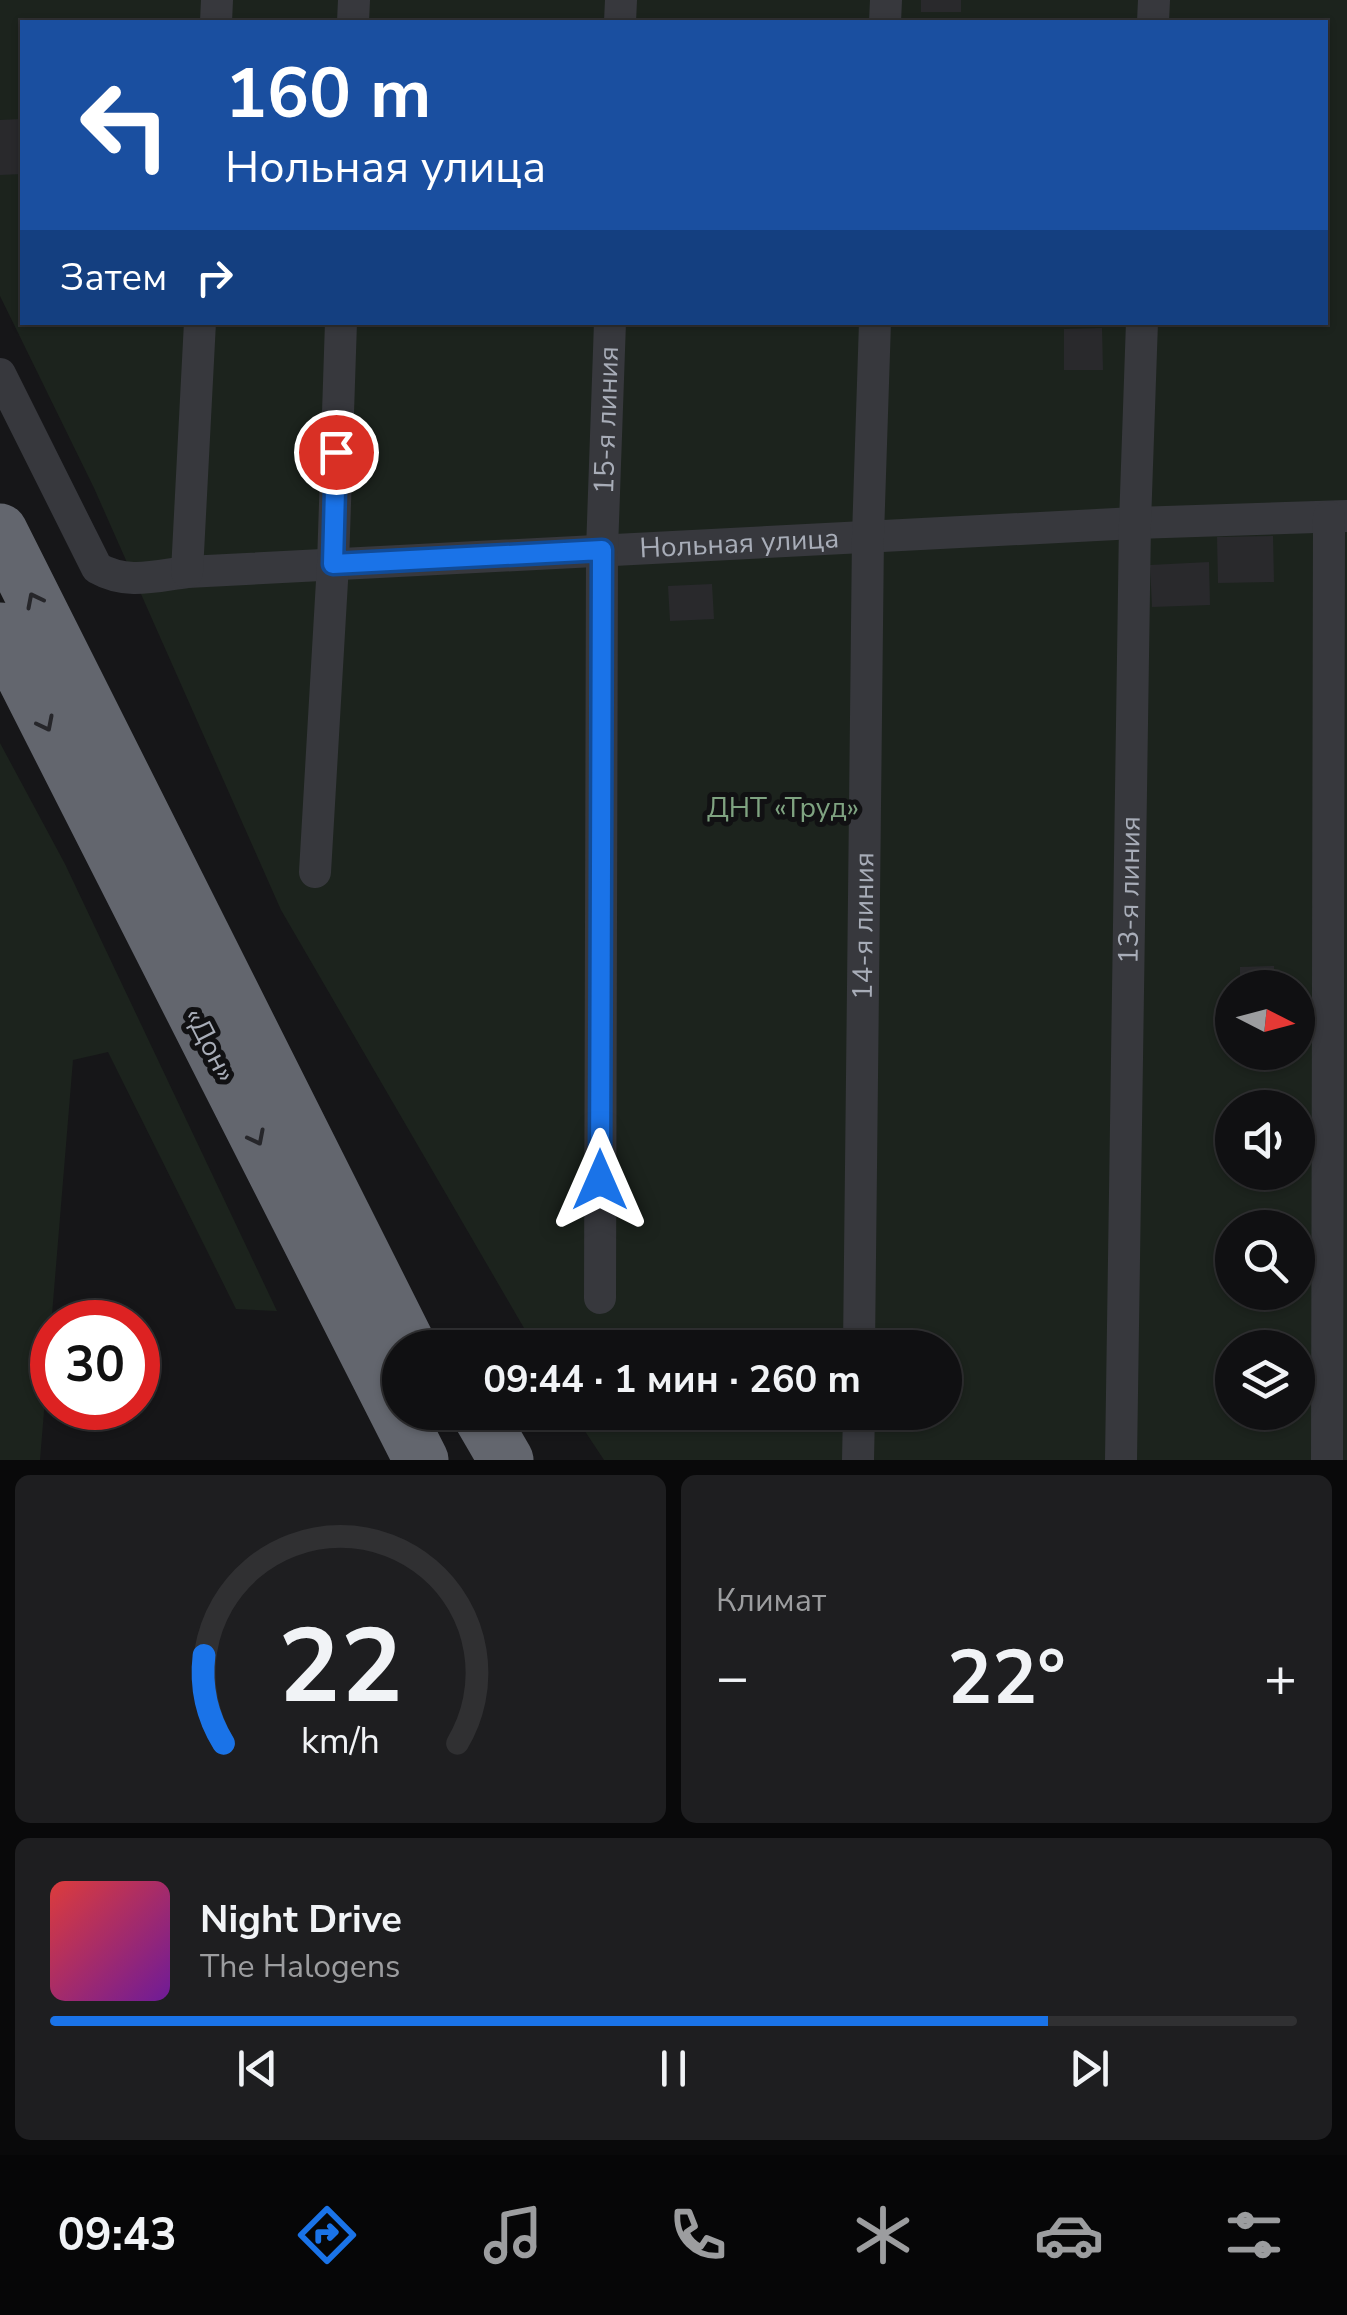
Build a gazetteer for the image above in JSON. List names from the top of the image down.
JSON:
{
  "streets": {
    "highway": ["«Дон»"],
    "street": [
      "15-я линия",
      "Нольная улица",
      "13-я линия",
      "14-я линия"
    ]
  },
  "crossings": [
    ["15-я линия", "Нольная улица"],
    ["Нольная улица", "13-я линия"],
    ["Нольная улица", "14-я линия"]
  ],
  "parks": ["ДНТ «Труд»"],
  "north": "right",
  "page": {
    "turn": ["160 m", "Нольная улица"],
    "then": "Затем",
    "limit": "30",
    "trip": "09:44 · 1 мин · 260 m",
    "tile": "Климат",
    "heat": ["−", "22°", "+"],
    "song": ["Night Drive", "The Halogens"],
    "tabs": "09:43",
    "gauge": ["22", "km/h"]
  }
}
